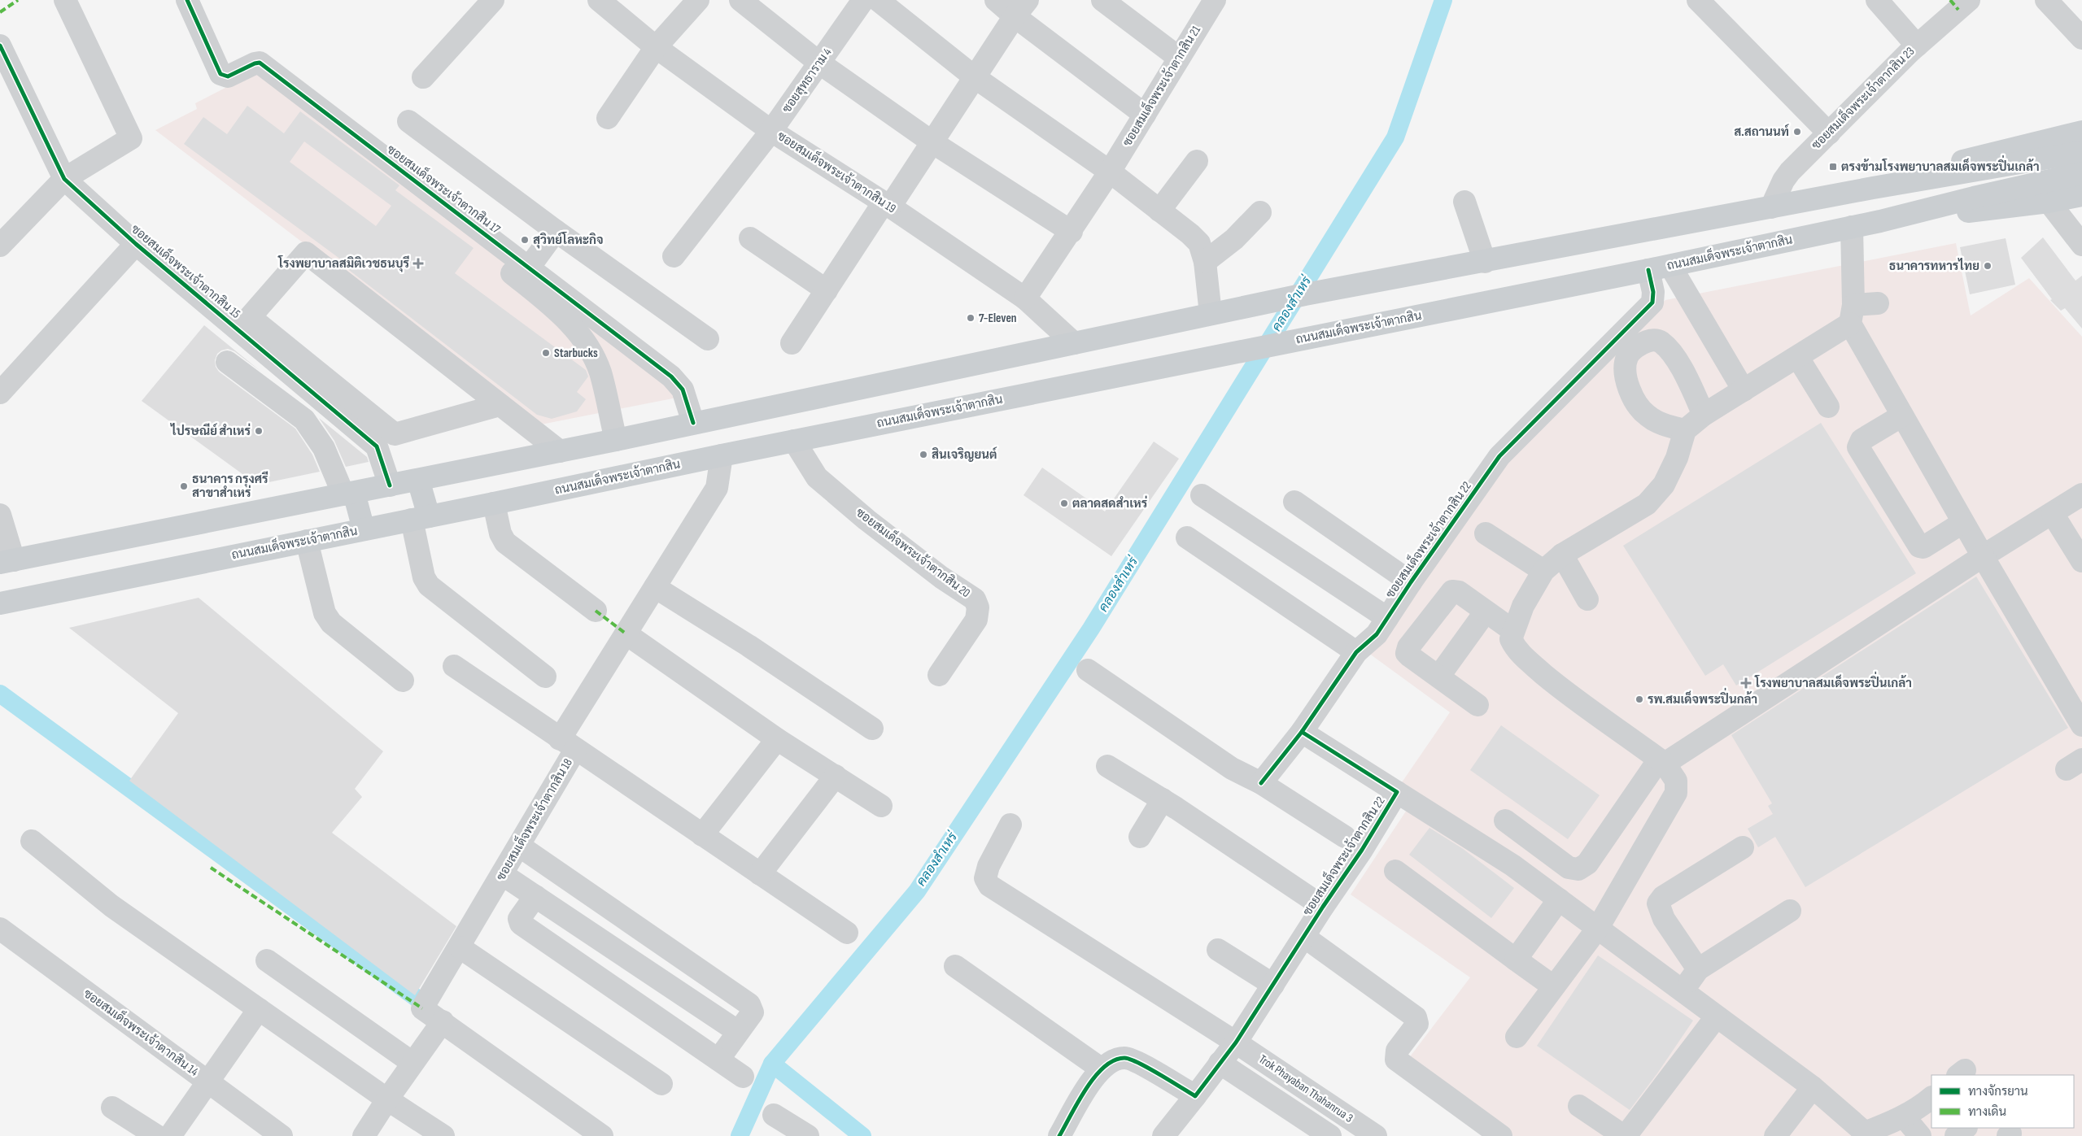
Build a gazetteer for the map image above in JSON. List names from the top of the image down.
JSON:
{
  "streets": {
    "main road": ["ถนนสมเด็จพระเจ้าตากสิน"],
    "street": [
      "ซอยสุทธาราม 4",
      "ซอยสมเด็จพระเจ้าตากสิน 21",
      "ซอยสมเด็จพระเจ้าตากสิน 23",
      "ซอยสมเด็จพระเจ้าตากสิน 19",
      "ซอยสมเด็จพระเจ้าตากสิน 17",
      "ซอยสมเด็จพระเจ้าตากสิน 15",
      "ซอยสมเด็จพระเจ้าตากสิน 22",
      "ซอยสมเด็จพระเจ้าตากสิน 20",
      "ซอยสมเด็จพระเจ้าตากสิน 18",
      "ซอยสมเด็จพระเจ้าตากสิน 14",
      "Trok Phayaban Thahanrua 3"
    ]
  },
  "crossings": [
    ["ซอยสุทธาราม 4", "ซอยสมเด็จพระเจ้าตากสิน 19"],
    ["ซอยสมเด็จพระเจ้าตากสิน 21", "ซอยสมเด็จพระเจ้าตากสิน 19"],
    ["ถนนสมเด็จพระเจ้าตากสิน", "ซอยสมเด็จพระเจ้าตากสิน 22"],
    ["ถนนสมเด็จพระเจ้าตากสิน", "ซอยสมเด็จพระเจ้าตากสิน 20"],
    ["ถนนสมเด็จพระเจ้าตากสิน", "ซอยสมเด็จพระเจ้าตากสิน 18"],
    ["ซอยสมเด็จพระเจ้าตากสิน 22", "Trok Phayaban Thahanrua 3"]
  ],
  "water": ["คลองสำเหร่"],
  "places": {
    "other": [
      "ส.สถานนท์",
      "สุวิทย์โลหะกิจ",
      "ธนาคารทหารไทย",
      "7-Eleven",
      "Starbucks",
      "ไปรษณีย์ สำเหร่",
      "สินเจริญยนต์",
      "ธนาคาร กรุงศรี สาขาสำเหร่",
      "ตลาดสดสำเหร่",
      "รพ.สมเด็จพระปิ่นกล้า"
    ],
    "transit": ["ตรงข้ามโรงพยาบาลสมเด็จพระปิ่นเกล้า"],
    "health": ["โรงพยาบาลสมิติเวชธนบุรี", "โรงพยาบาลสมเด็จพระปิ่นเกล้า"]
  },
  "legend": ["ทางจักรยาน", "ทางเดิน"]
}
